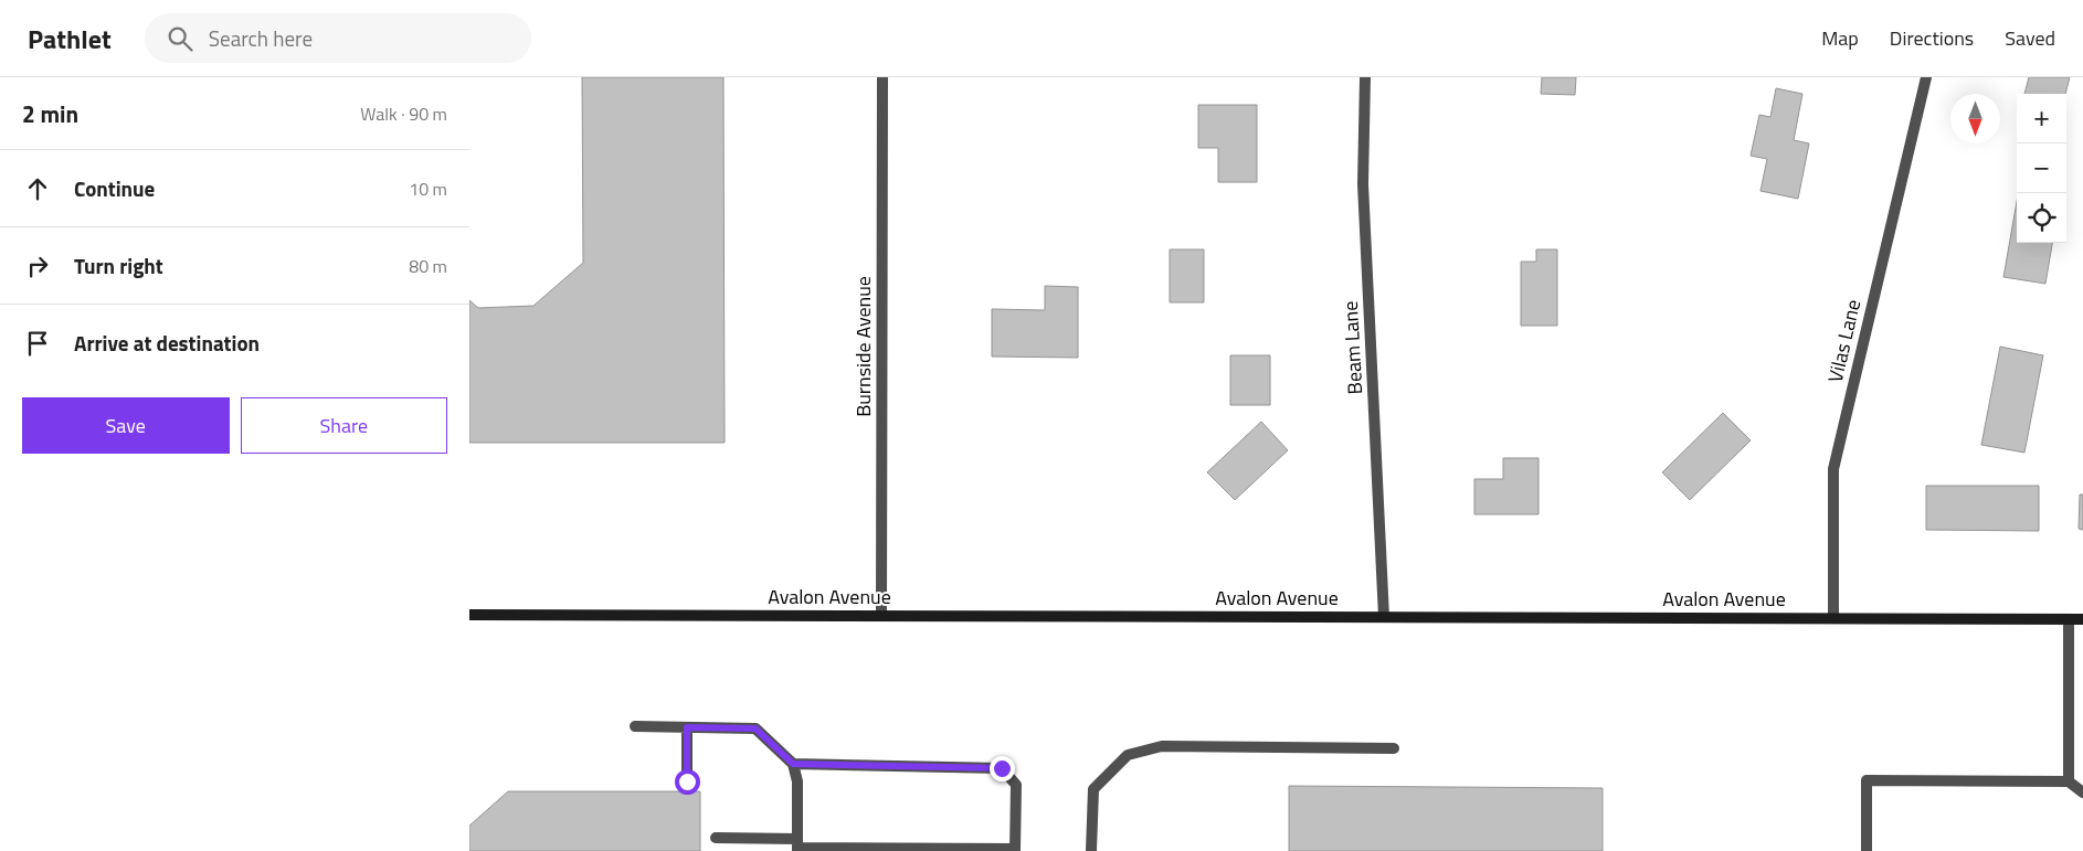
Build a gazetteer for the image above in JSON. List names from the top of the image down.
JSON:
{
  "streets": {
    "street": [
      "Vilas Lane",
      "Burnside Avenue",
      "Beam Lane",
      "Avalon Avenue"
    ]
  },
  "crossings": [
    ["Vilas Lane", "Avalon Avenue"],
    ["Burnside Avenue", "Avalon Avenue"],
    ["Beam Lane", "Avalon Avenue"]
  ],
  "north": "bottom",
  "page": {
    "header": "Pathlet",
    "search": "Search here",
    "nav": ["Map", "Directions", "Saved"],
    "heading": ["2 min", "Walk · 90 m"],
    "map_buttons": ["+", "−"],
    "list": [
      ["Continue", "10 m"],
      ["Turn right", "80 m"],
      "Arrive at destination"
    ],
    "buttons": ["Save", "Share"]
  }
}
